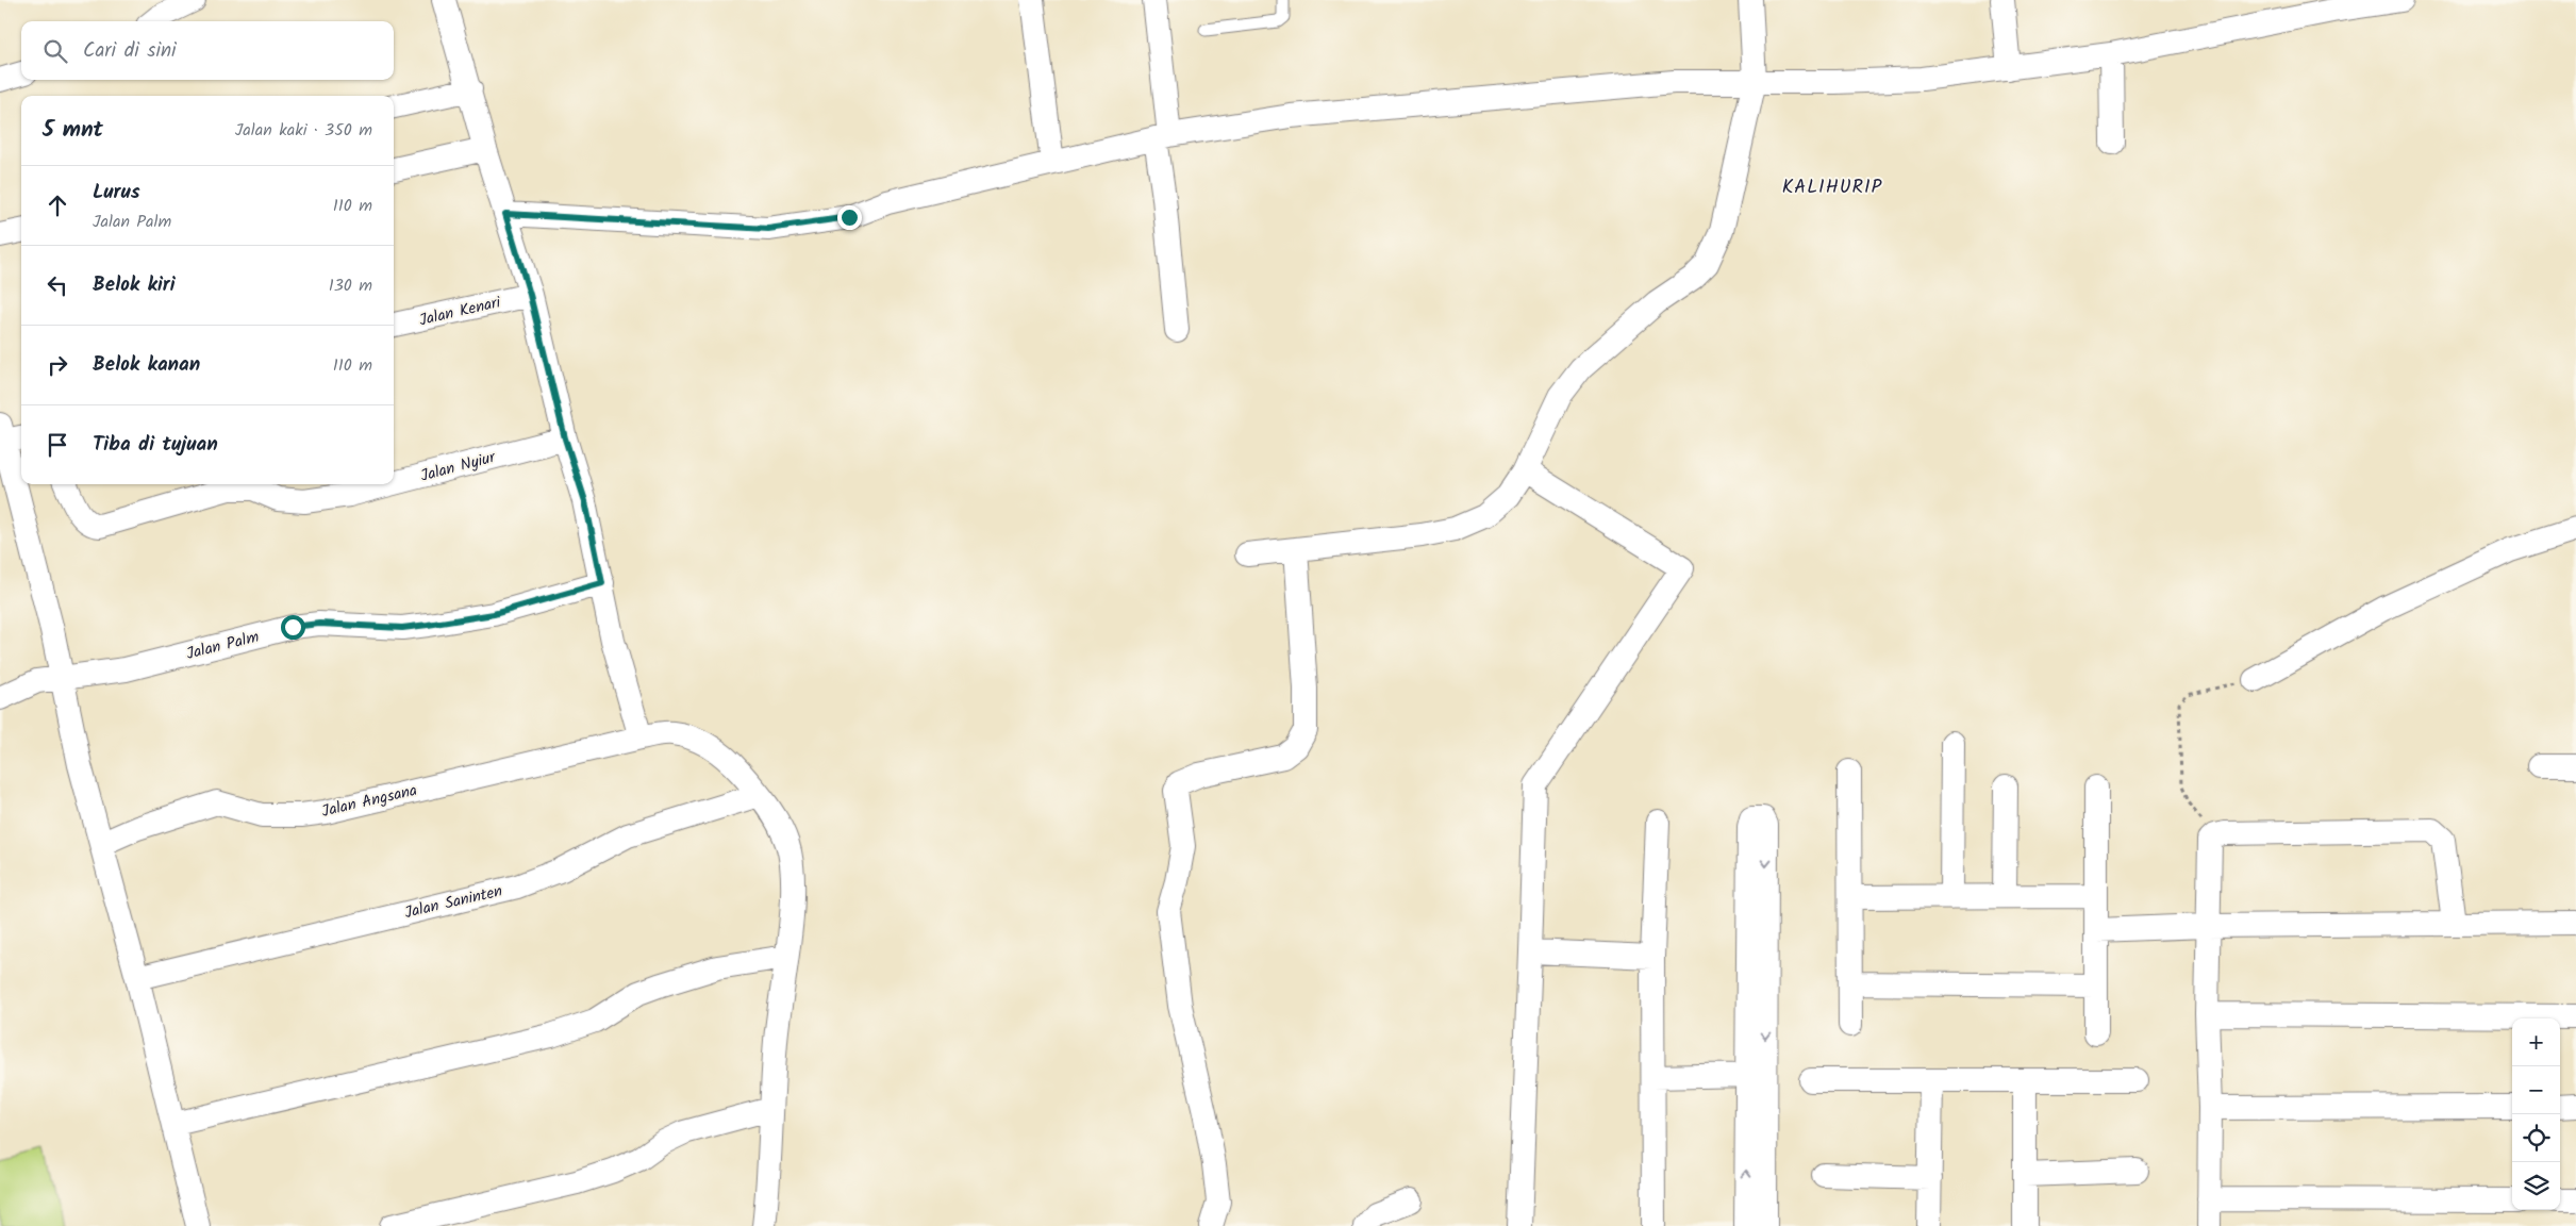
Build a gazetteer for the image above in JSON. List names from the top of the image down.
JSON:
{
  "streets": {
    "street": [
      "Jalan Kenari",
      "Jalan Nyiur",
      "Jalan Palm",
      "Jalan Angsana",
      "Jalan Saninten"
    ]
  },
  "crossings": [
    ["Jalan Angsana", "Jalan Saninten"]
  ],
  "districts": ["KALIHURIP"],
  "page": {
    "search": "Cari di sini",
    "heading": ["5 mnt", "Jalan kaki · 350 m"],
    "list": [
      ["Lurus", "Jalan Palm", "110 m"],
      ["Belok kiri", "130 m"],
      ["Belok kanan", "110 m"],
      "Tiba di tujuan"
    ],
    "map_buttons": ["+", "−"]
  }
}
